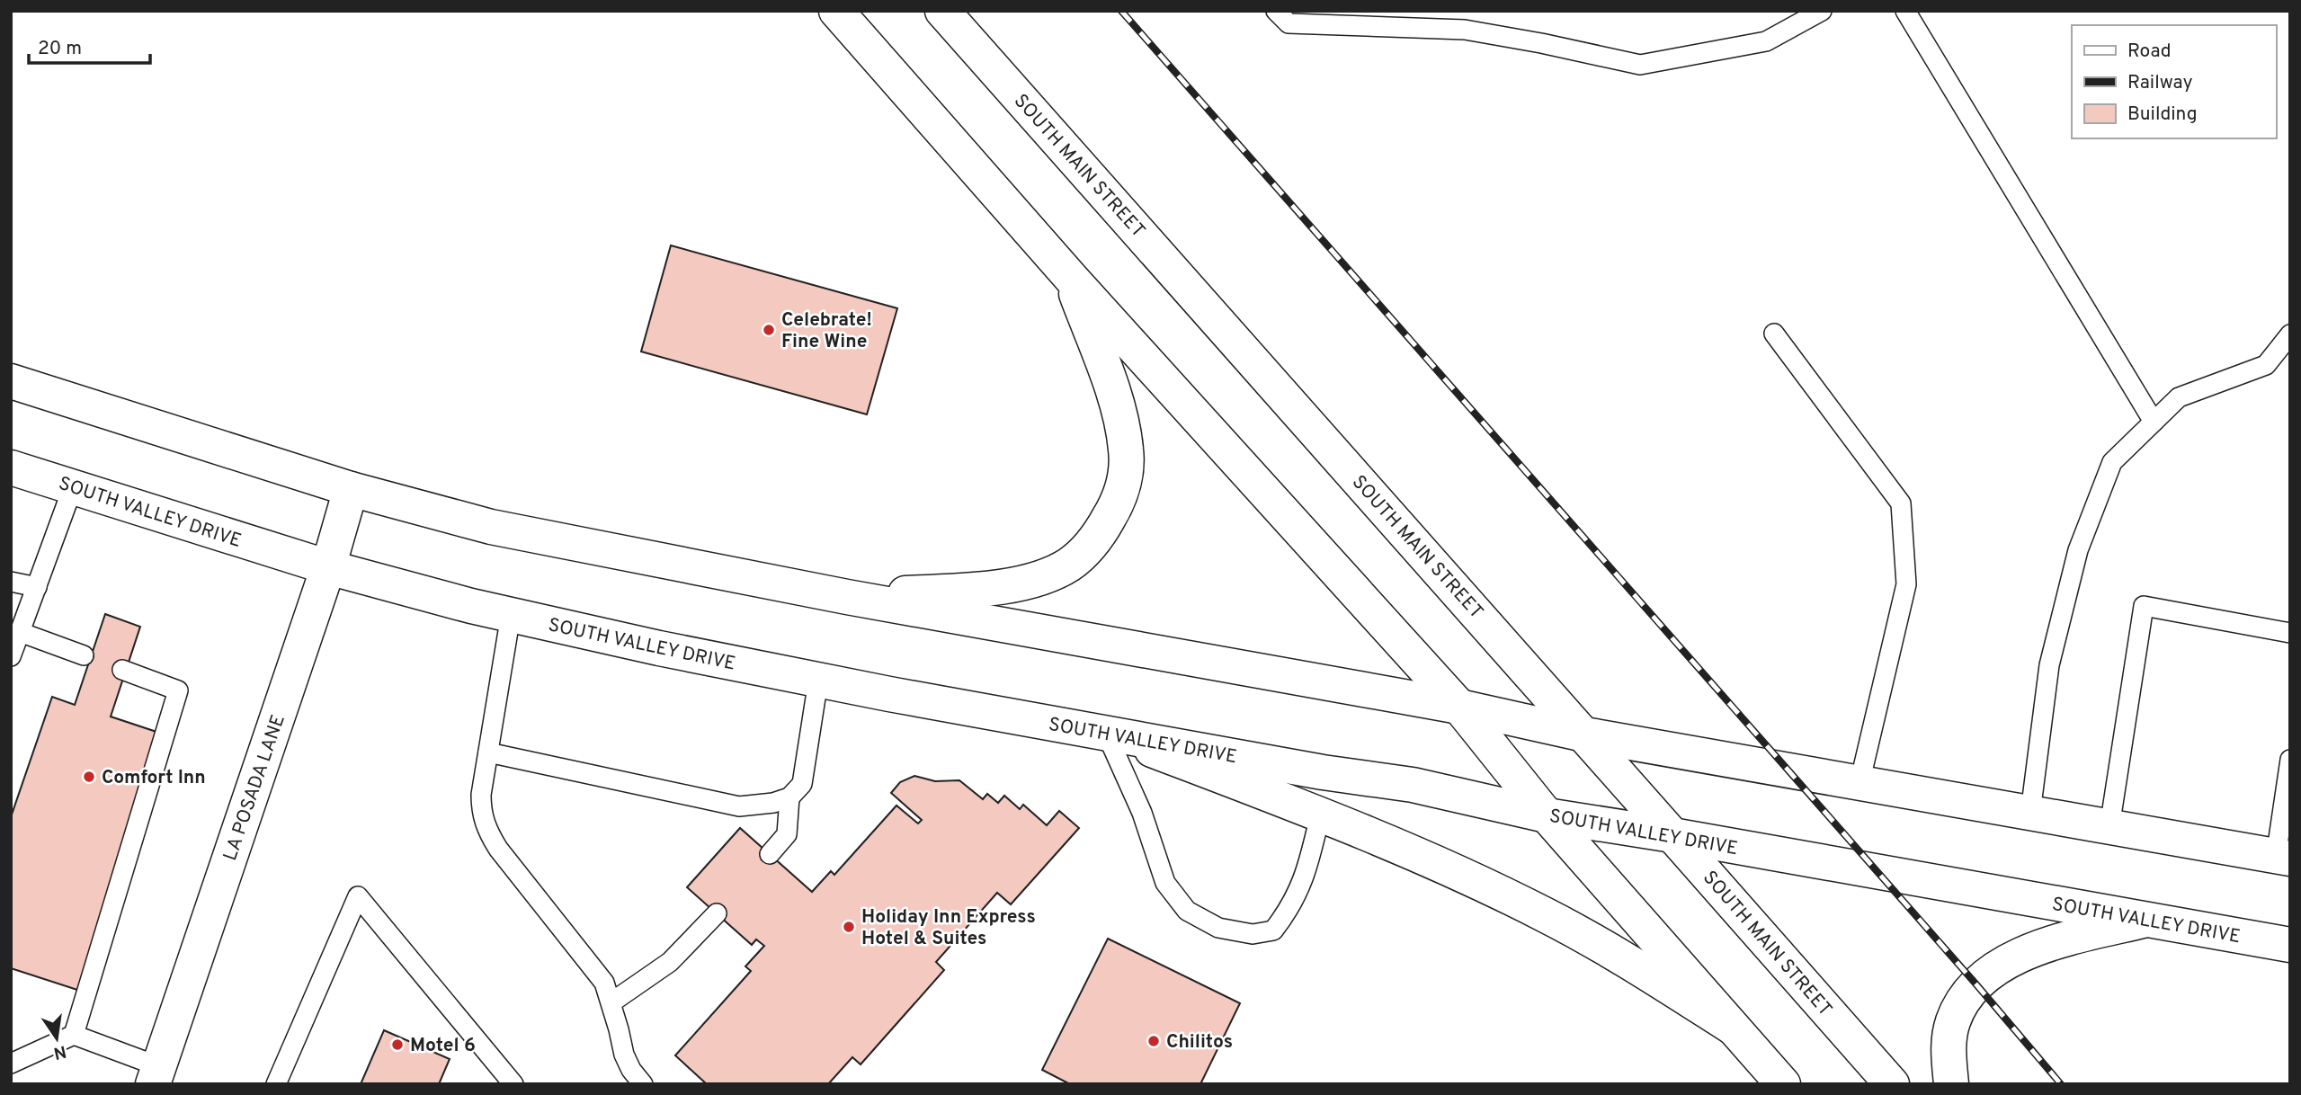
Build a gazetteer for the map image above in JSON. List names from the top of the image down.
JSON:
{
  "streets": {
    "main road": ["SOUTH MAIN STREET", "SOUTH VALLEY DRIVE", "LA POSADA LANE"]
  },
  "crossings": [
    ["SOUTH MAIN STREET", "SOUTH VALLEY DRIVE"],
    ["SOUTH VALLEY DRIVE", "LA POSADA LANE"]
  ],
  "places": [
    "Celebrate! Fine Wine",
    "Comfort Inn",
    "Holiday Inn Express Hotel & Suites",
    "Chilitos",
    "Motel 6"
  ],
  "legend": ["Road", "Railway", "Building"],
  "scale_bar": "20 m",
  "north": "bottom"
}
